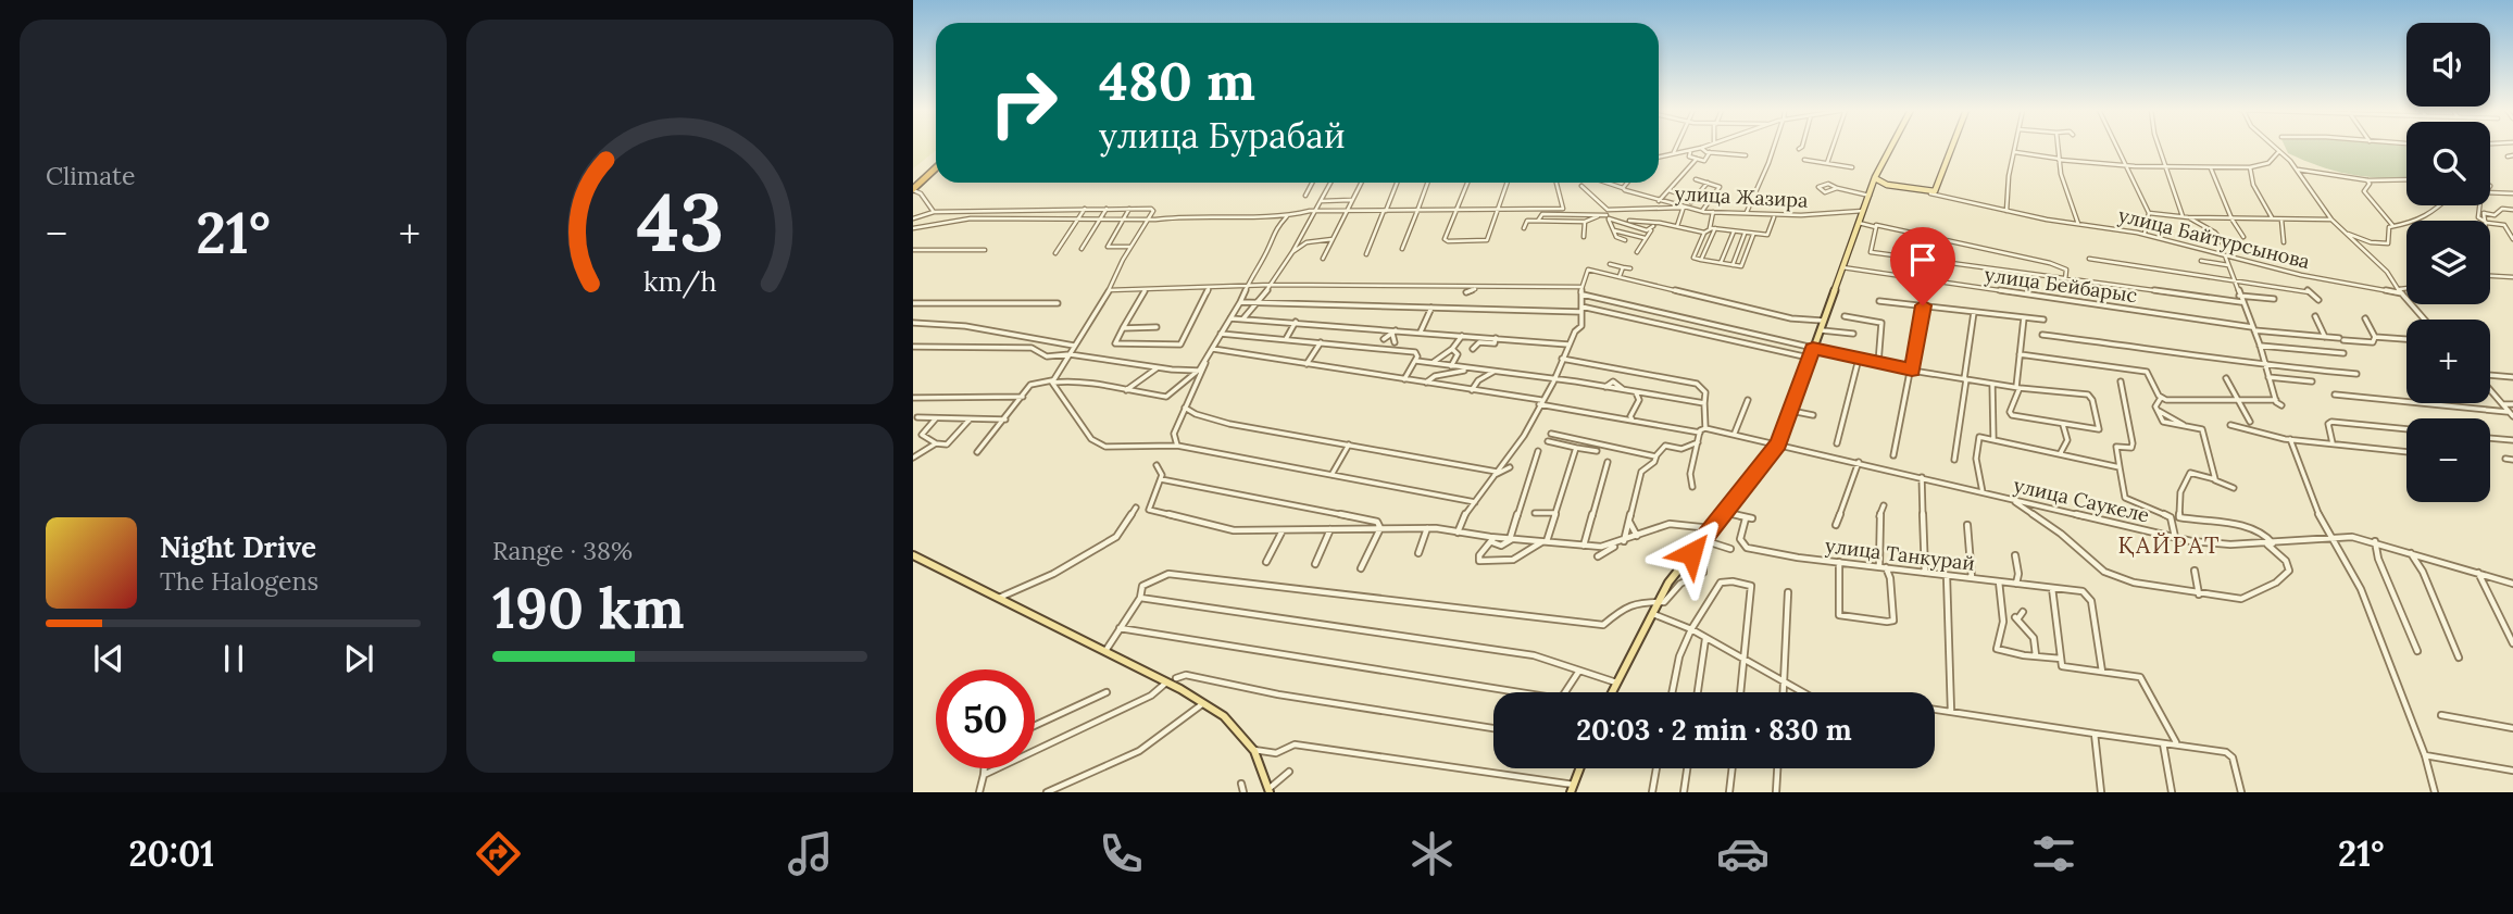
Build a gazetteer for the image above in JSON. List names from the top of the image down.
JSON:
{
  "streets": {
    "street": [
      "улица Жазира",
      "улица Байтурсынова",
      "улица Бейбарыс",
      "улица Саукеле",
      "улица Танкурай"
    ]
  },
  "districts": ["ҚАЙРАТ"],
  "page": {
    "tile": [
      "Climate",
      ["Range · 38%", "190 km"]
    ],
    "map_buttons": ["+", "−"],
    "turn": ["480 m", "улица Бурабай"],
    "heat": ["−", "21°", "+"],
    "song": ["Night Drive", "The Halogens"],
    "limit": "50",
    "trip": "20:03 · 2 min · 830 m",
    "tabs": ["20:01", "21°"],
    "gauge": ["43", "km/h"]
  }
}
